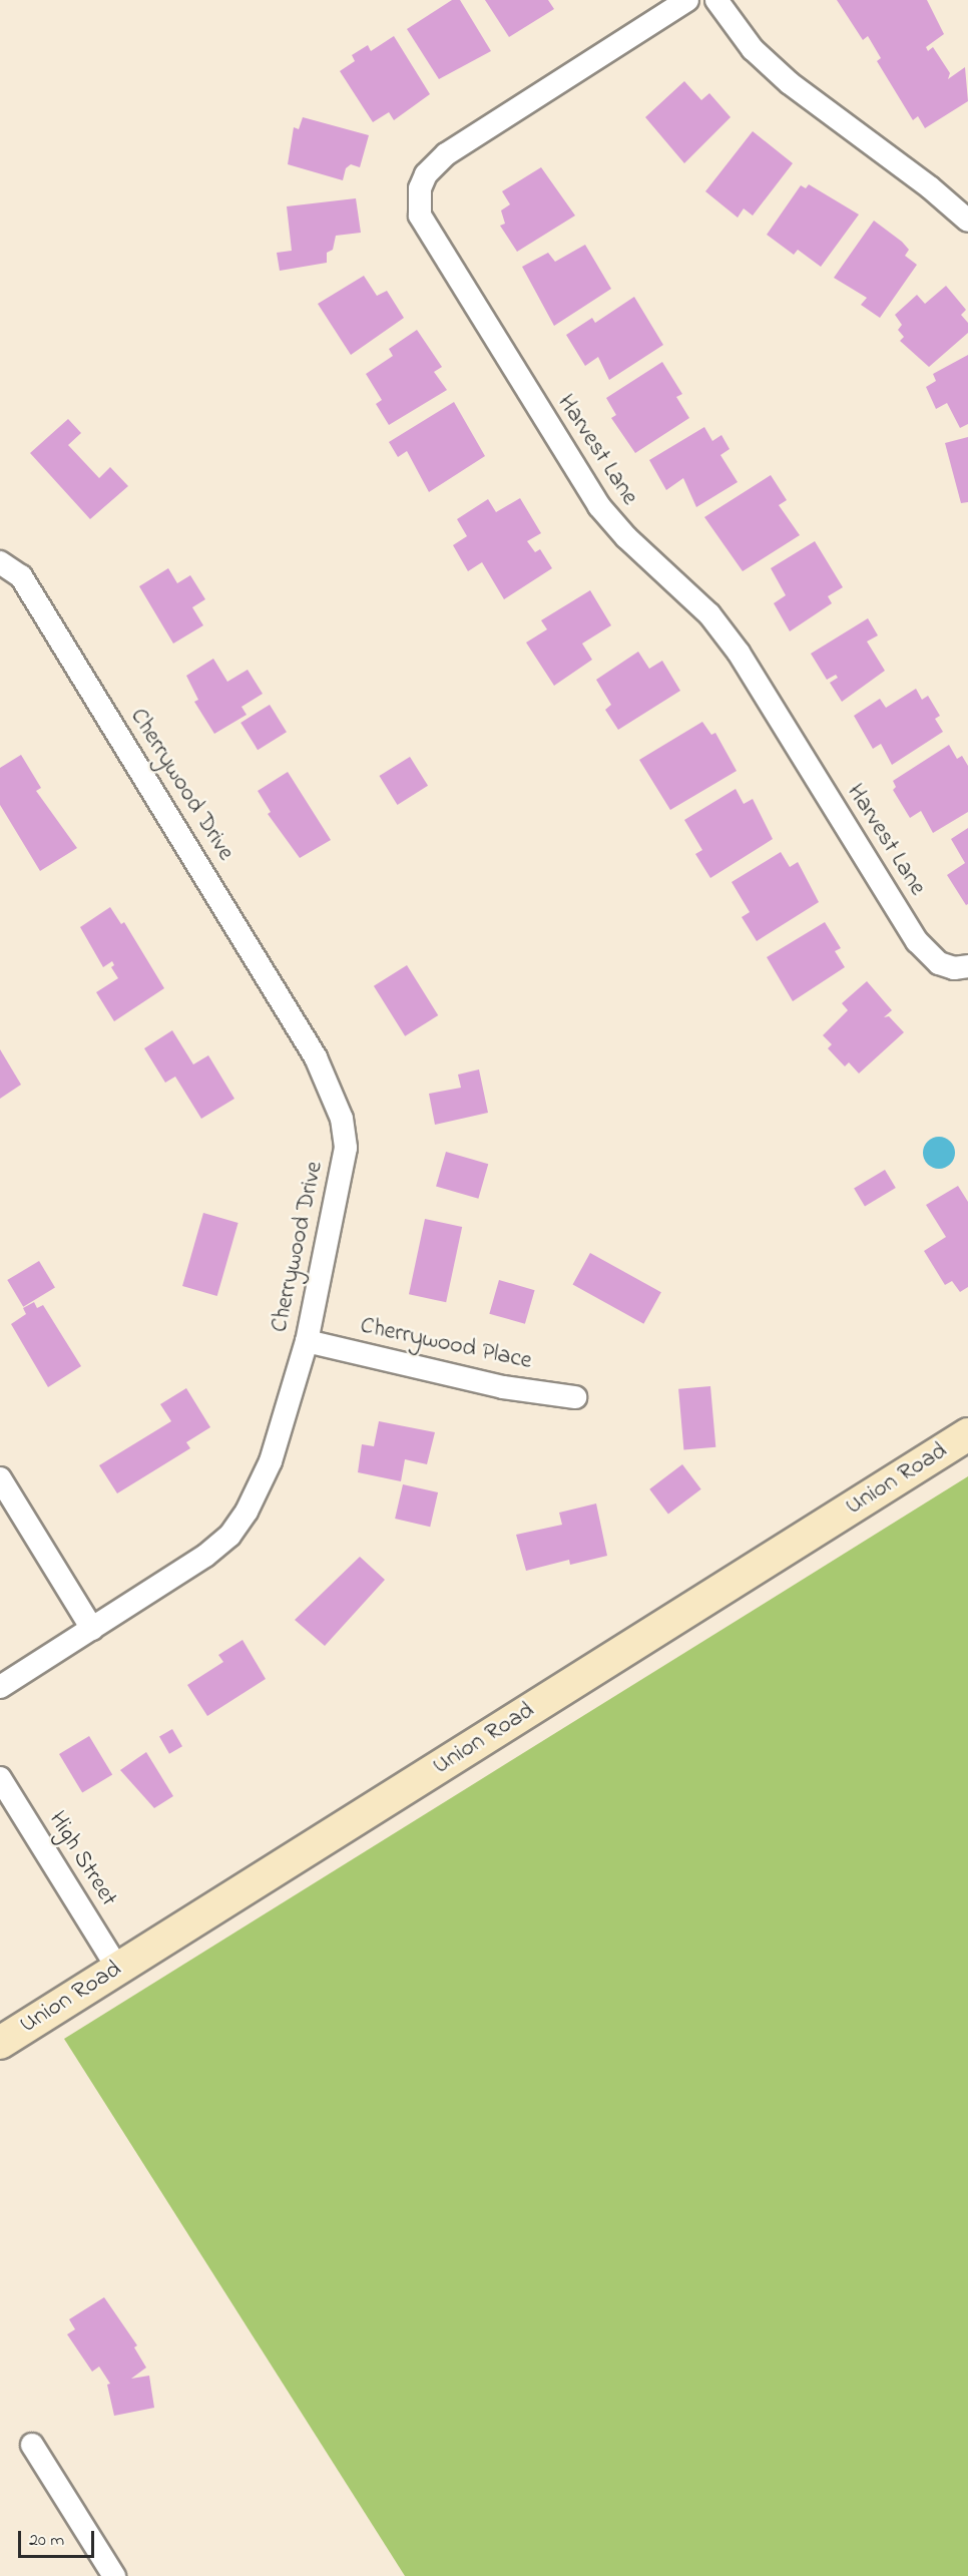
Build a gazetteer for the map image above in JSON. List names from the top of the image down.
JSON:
{
  "streets": {
    "main road": ["Union Road"],
    "street": [
      "Harvest Lane",
      "Cherrywood Drive",
      "Cherrywood Place",
      "High Street"
    ]
  },
  "crossings": [
    ["Cherrywood Drive", "Cherrywood Place"],
    ["Union Road", "High Street"]
  ],
  "scale_bar": "20 m"
}
